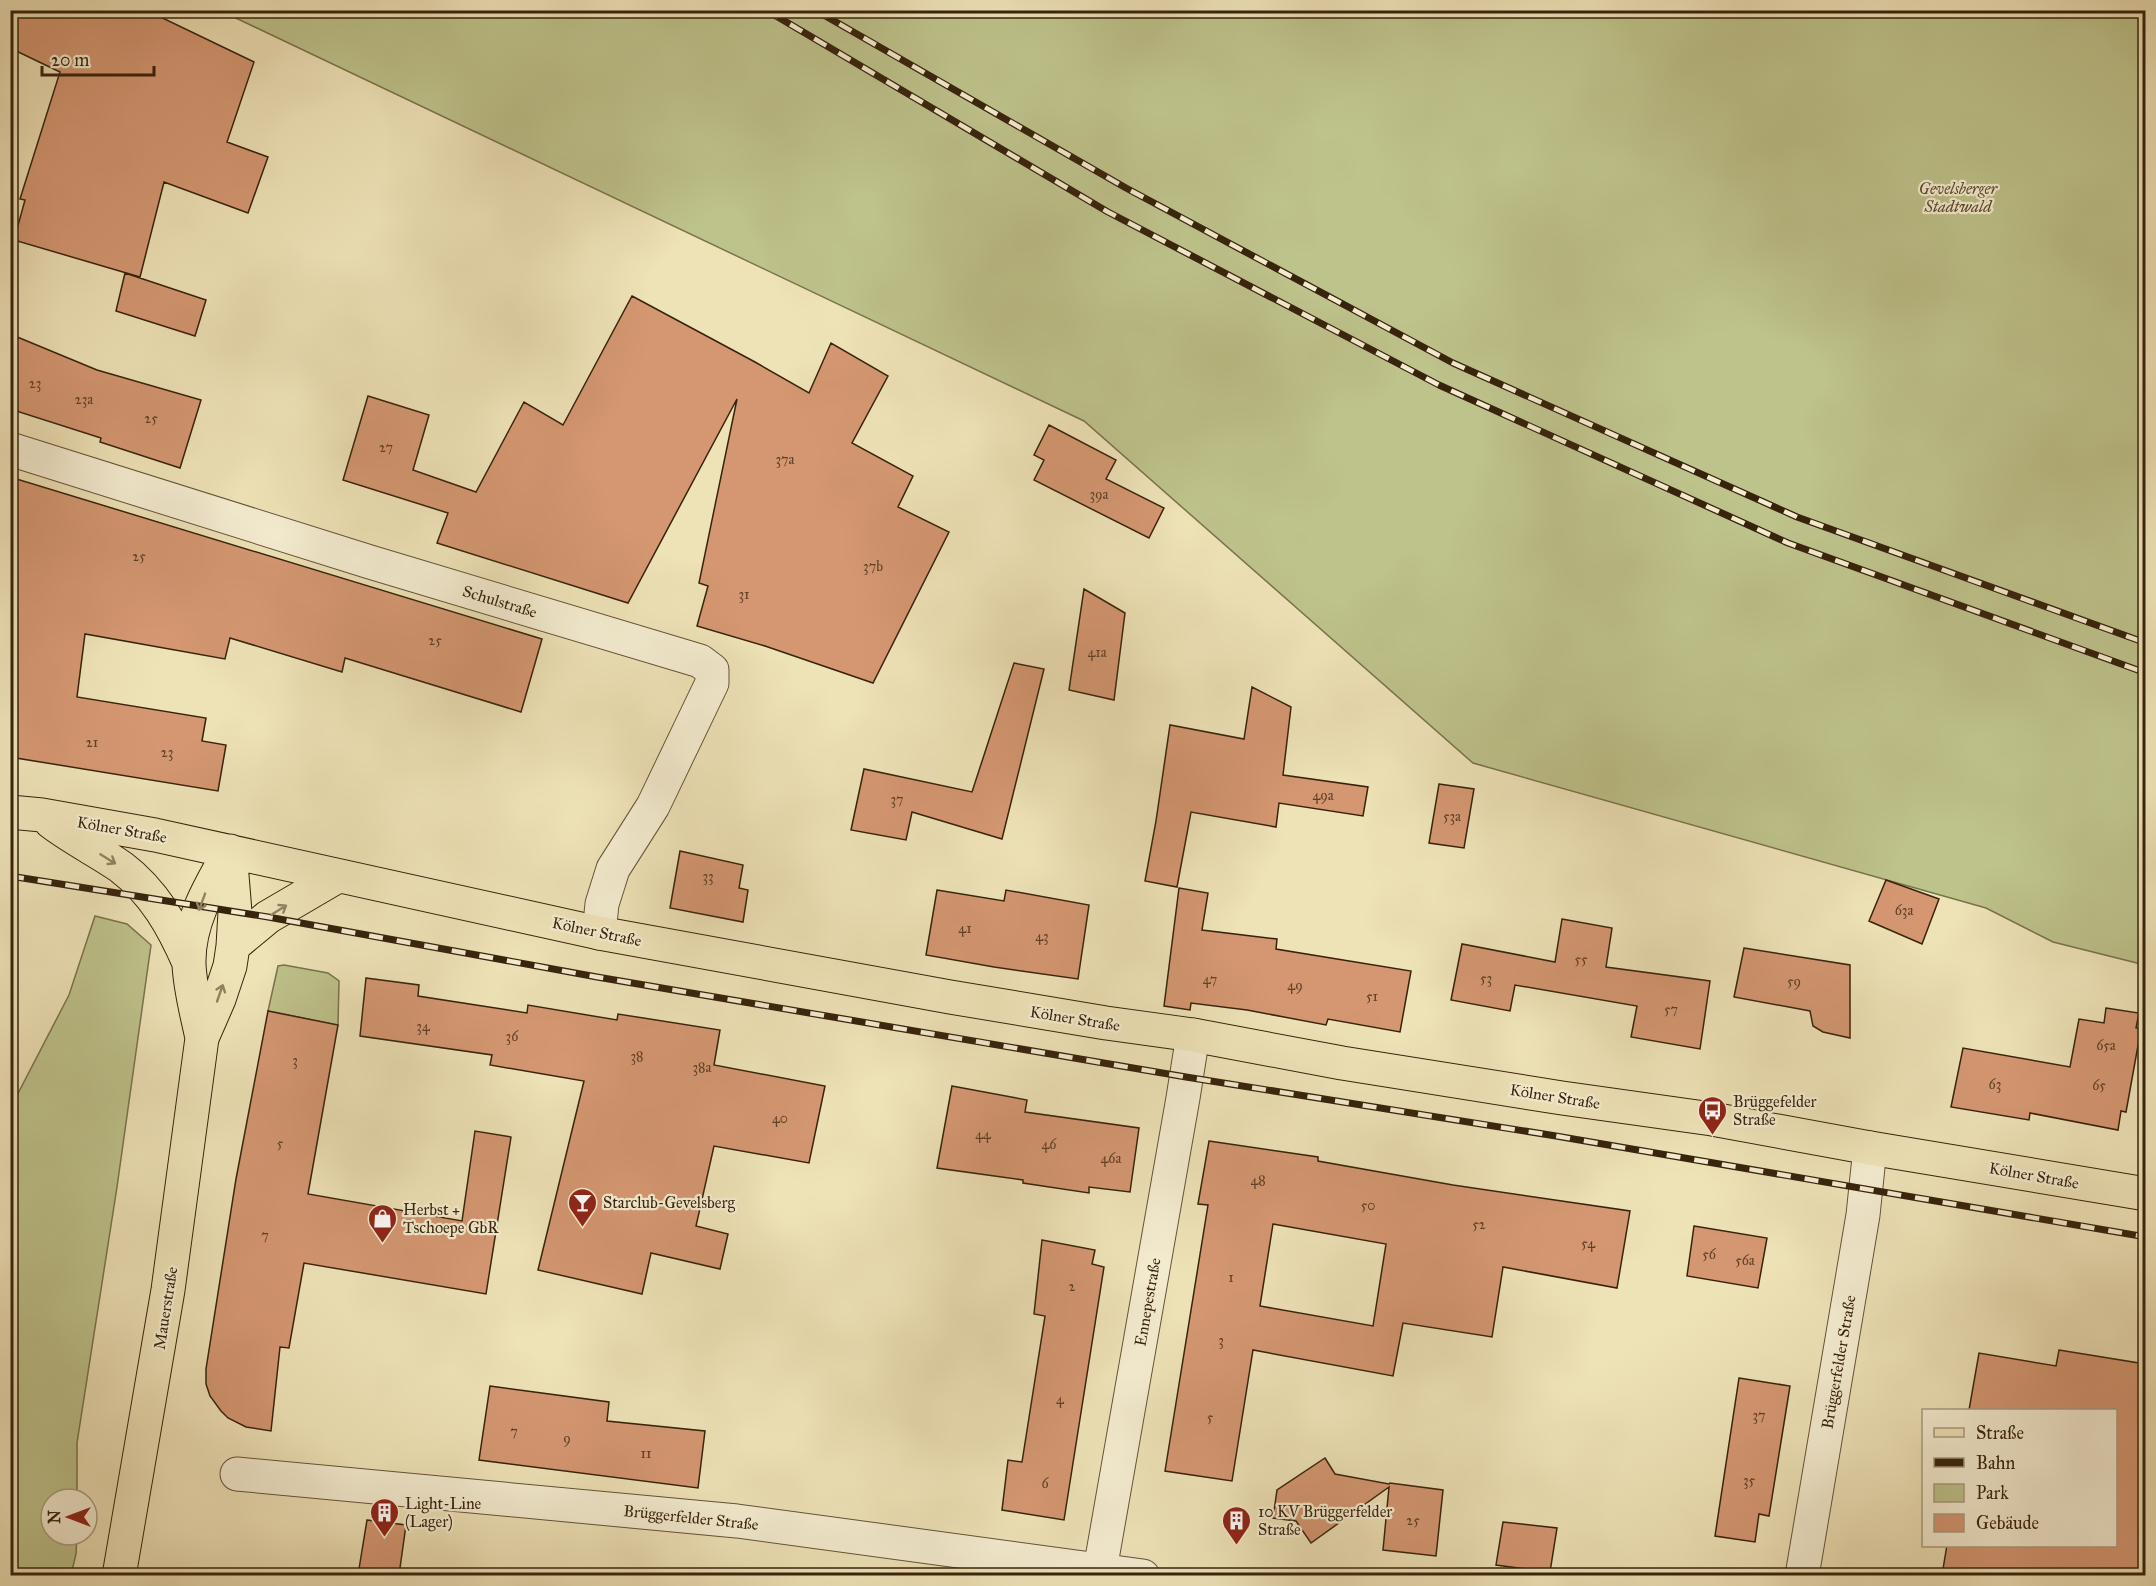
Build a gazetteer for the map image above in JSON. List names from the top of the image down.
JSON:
{
  "streets": {
    "main road": ["Kölner Straße", "Mauerstraße"],
    "street": ["Schulstraße", "Ennepestraße", "Brüggerfelder Straße"]
  },
  "crossings": [
    ["Schulstraße", "Kölner Straße"],
    ["Kölner Straße", "Ennepestraße"],
    ["Kölner Straße", "Mauerstraße"],
    ["Kölner Straße", "Brüggerfelder Straße"],
    ["Ennepestraße", "Brüggerfelder Straße"]
  ],
  "parks": ["Gevelsberger Stadtwald"],
  "places": {
    "bus stop": ["Brüggefelder Straße"],
    "bar": ["Starclub-Gevelsberg"],
    "shop": ["Herbst + Tschoepe GbR"],
    "building": ["Light-Line (Lager)", "10 KV Brüggerfelder Straße"]
  },
  "house_numbers": [
    "23",
    "23a",
    "25",
    "27",
    "37a",
    "39a",
    "25",
    "37b",
    "31",
    "25",
    "41a",
    "21",
    "23",
    "49a",
    "37",
    "53a",
    "33",
    "63a",
    "41",
    "43",
    "55",
    "53",
    "47",
    "59",
    "49",
    "51",
    "57",
    "34",
    "36",
    "65a",
    "38",
    "3",
    "38a",
    "63",
    "65",
    "40",
    "44",
    "5",
    "46",
    "46a",
    "48",
    "50",
    "52",
    "7",
    "54",
    "56",
    "56a",
    "1",
    "2",
    "3",
    "4",
    "37",
    "5",
    "7",
    "9",
    "11",
    "35",
    "6",
    "25"
  ],
  "legend": [
    "Straße",
    "Bahn",
    "Park",
    "Gebäude"
  ],
  "scale_bar": "20 m",
  "north": "left"
}
